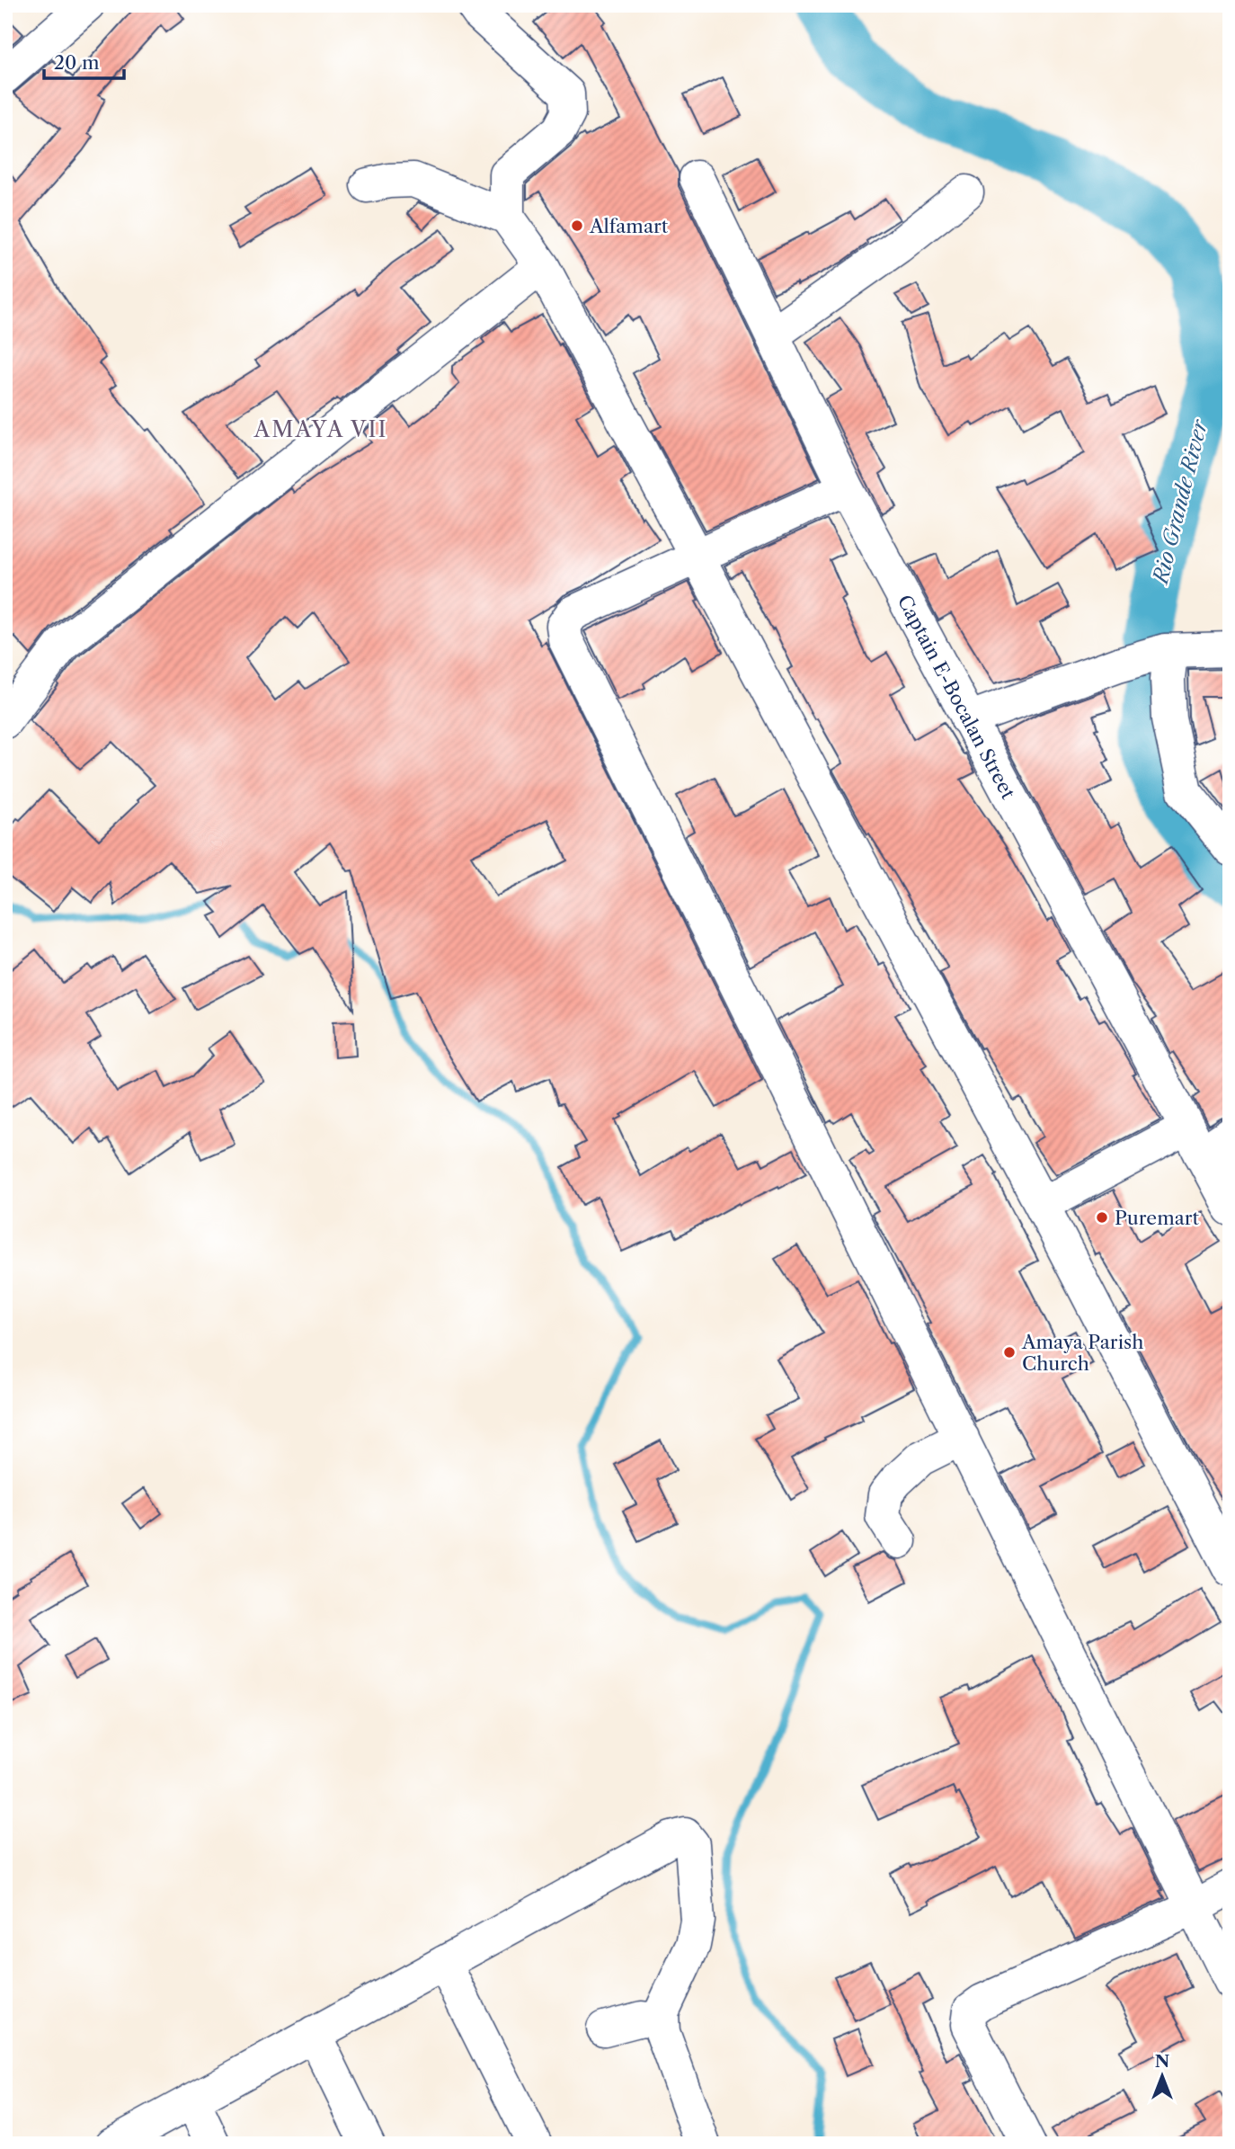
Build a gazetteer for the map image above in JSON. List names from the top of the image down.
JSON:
{
  "streets": {
    "street": ["Captain E-Bocalan Street"]
  },
  "districts": ["AMAYA VII"],
  "water": ["Rio Grande River"],
  "places": ["Alfamart", "Puremart", "Amaya Parish Church"],
  "scale_bar": "20 m",
  "north": "top"
}
